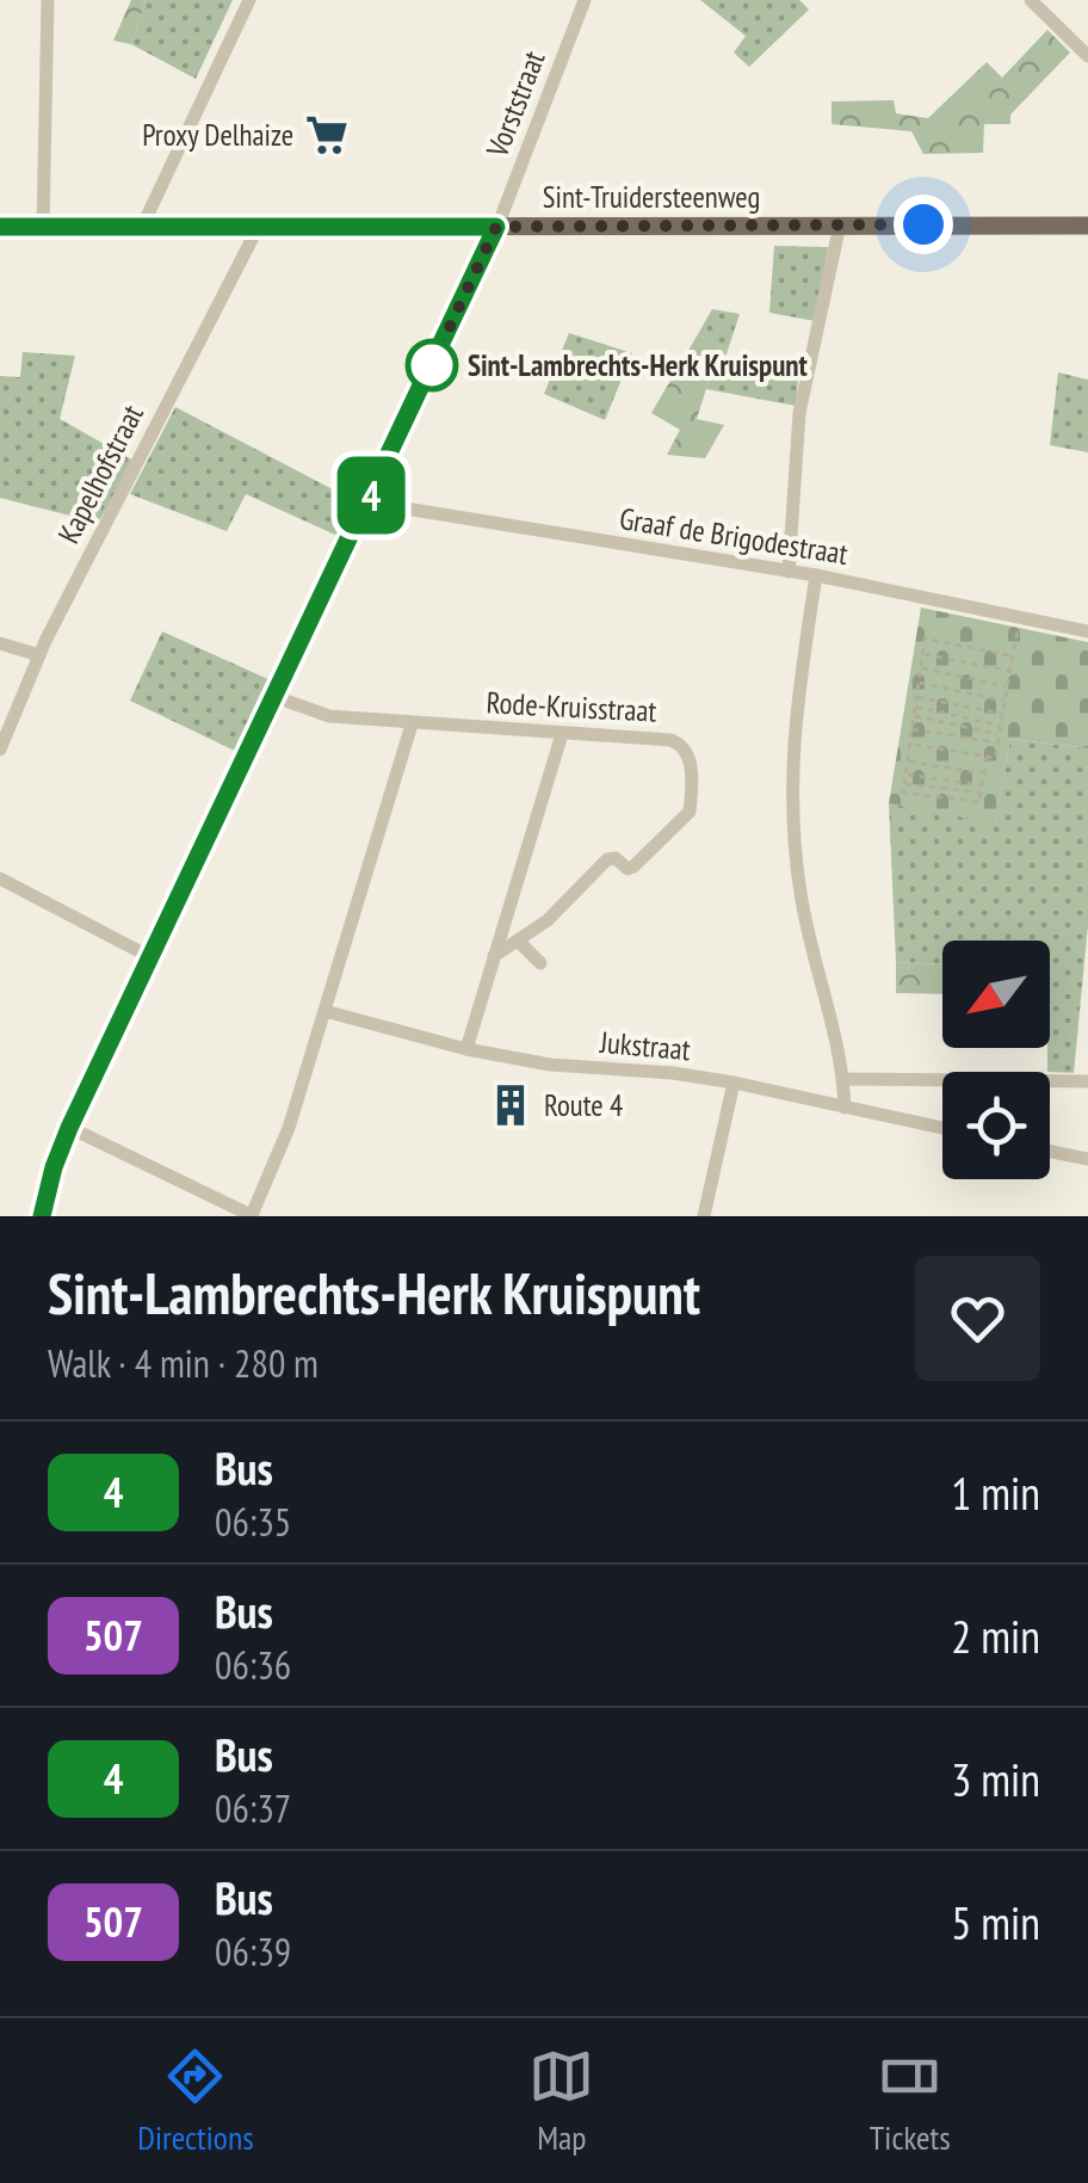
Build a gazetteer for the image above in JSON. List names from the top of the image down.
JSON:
{
  "streets": {
    "main road": ["Sint-Truidersteenweg"],
    "street": [
      "Vorststraat",
      "Kapelhofstraat",
      "Graaf de Brigodestraat",
      "Rode-Kruisstraat",
      "Jukstraat"
    ]
  },
  "crossings": [
    ["Vorststraat", "Sint-Truidersteenweg"],
    ["Vorststraat", "Graaf de Brigodestraat"],
    ["Vorststraat", "Rode-Kruisstraat"],
    ["Sint-Truidersteenweg", "Kapelhofstraat"]
  ],
  "places": {
    "supermarket": ["Proxy Delhaize"],
    "other": ["Sint-Lambrechts-Herk Kruispunt"],
    "building": ["Route 4"]
  },
  "lines": ["bus line 4"],
  "north": "bottom left",
  "page": {
    "on_map": "4",
    "heading": ["Sint-Lambrechts-Herk Kruispunt", "Walk · 4 min · 280 m"],
    "list": [
      {
        "mark": "4",
        "name": "Bus",
        "note": "06:35",
        "value": "1 min"
      },
      {
        "mark": "507",
        "name": "Bus",
        "note": "06:36",
        "value": "2 min"
      },
      {
        "mark": "4",
        "name": "Bus",
        "note": "06:37",
        "value": "3 min"
      },
      {
        "mark": "507",
        "name": "Bus",
        "note": "06:39",
        "value": "5 min"
      }
    ],
    "tabs": ["Directions", "Map", "Tickets"]
  }
}
